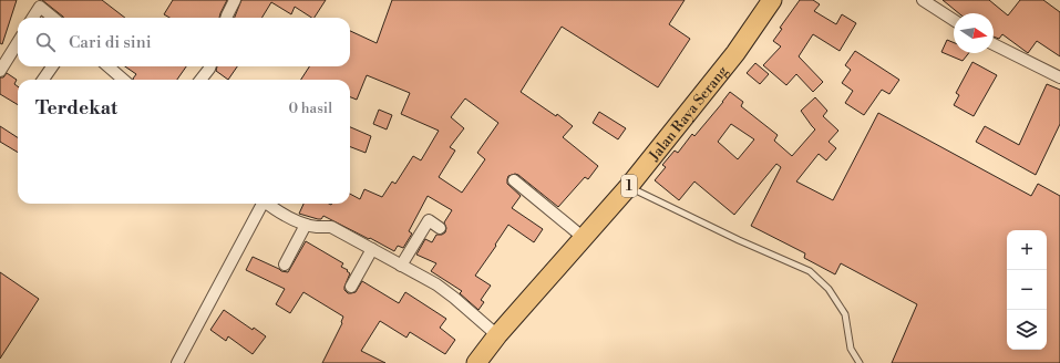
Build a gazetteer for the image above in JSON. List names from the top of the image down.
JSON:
{
  "streets": {
    "highway": ["Jalan Raya Serang", "1"]
  },
  "north": "right",
  "page": {
    "search": "Cari di sini",
    "heading": ["Terdekat", "0 hasil"],
    "map_buttons": ["+", "−"]
  }
}
